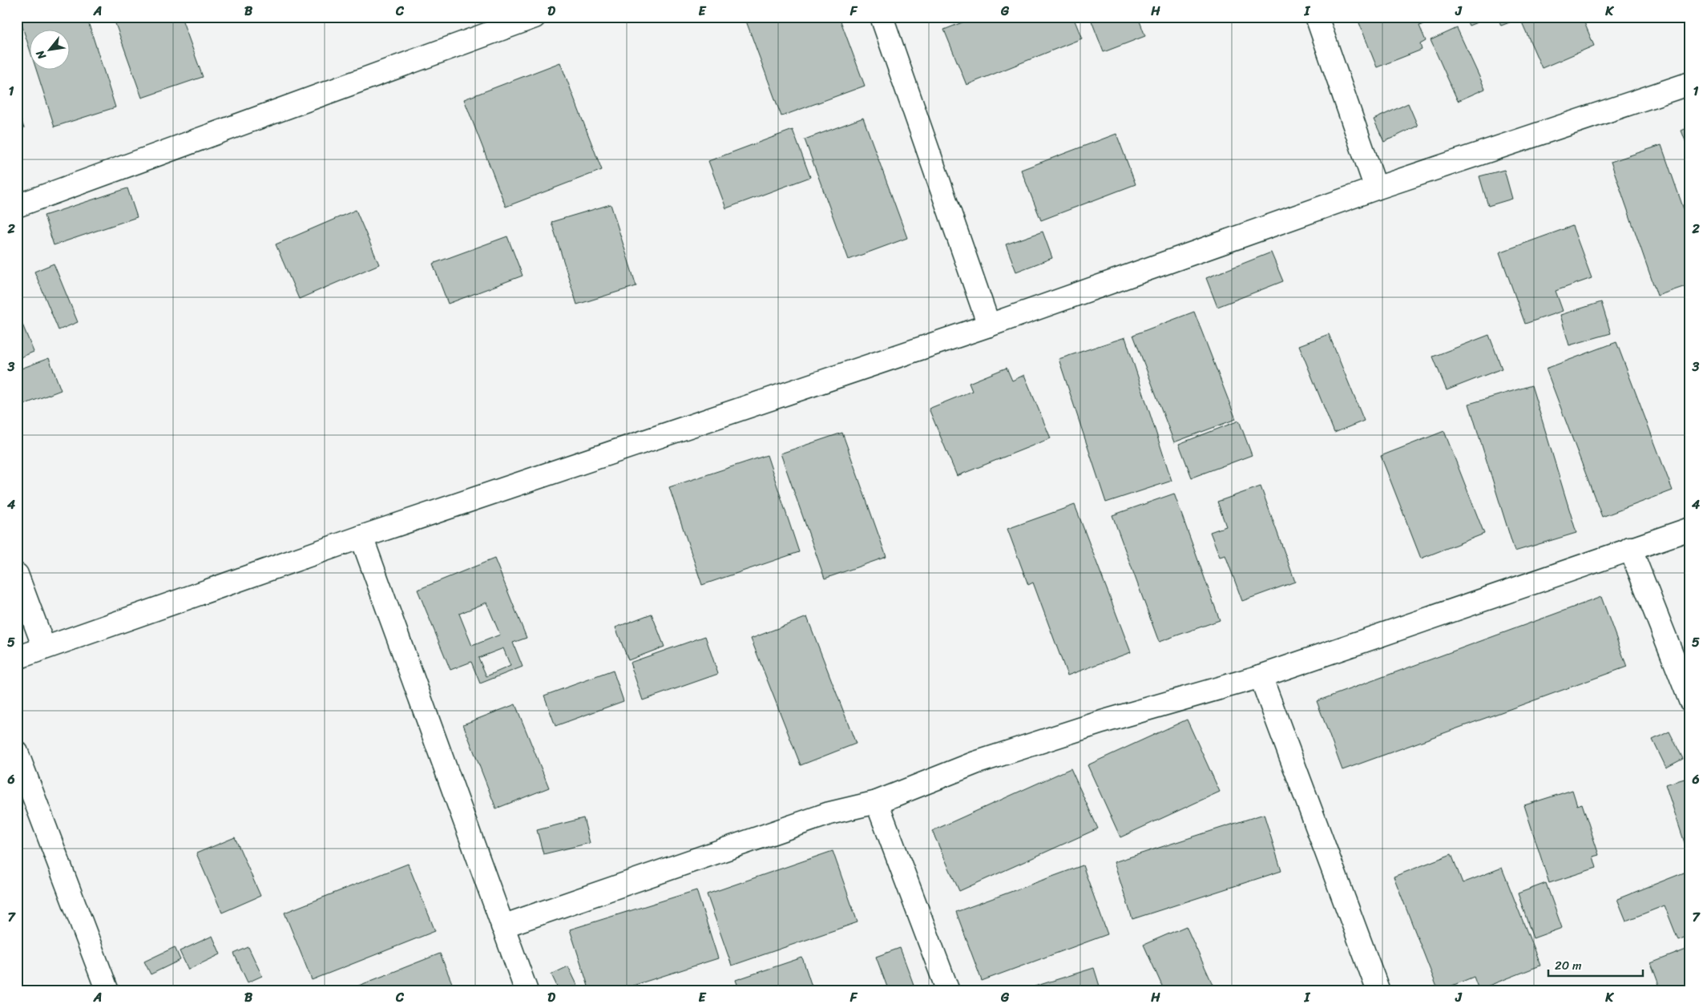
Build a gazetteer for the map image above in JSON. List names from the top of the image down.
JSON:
{
  "scale_bar": "20 m",
  "north": "bottom left",
  "grid": {
    "columns": [
      "A",
      "B",
      "C",
      "D",
      "E",
      "F",
      "G",
      "H",
      "I",
      "J",
      "K"
    ],
    "rows": [
      "1",
      "2",
      "3",
      "4",
      "5",
      "6",
      "7"
    ]
  }
}
